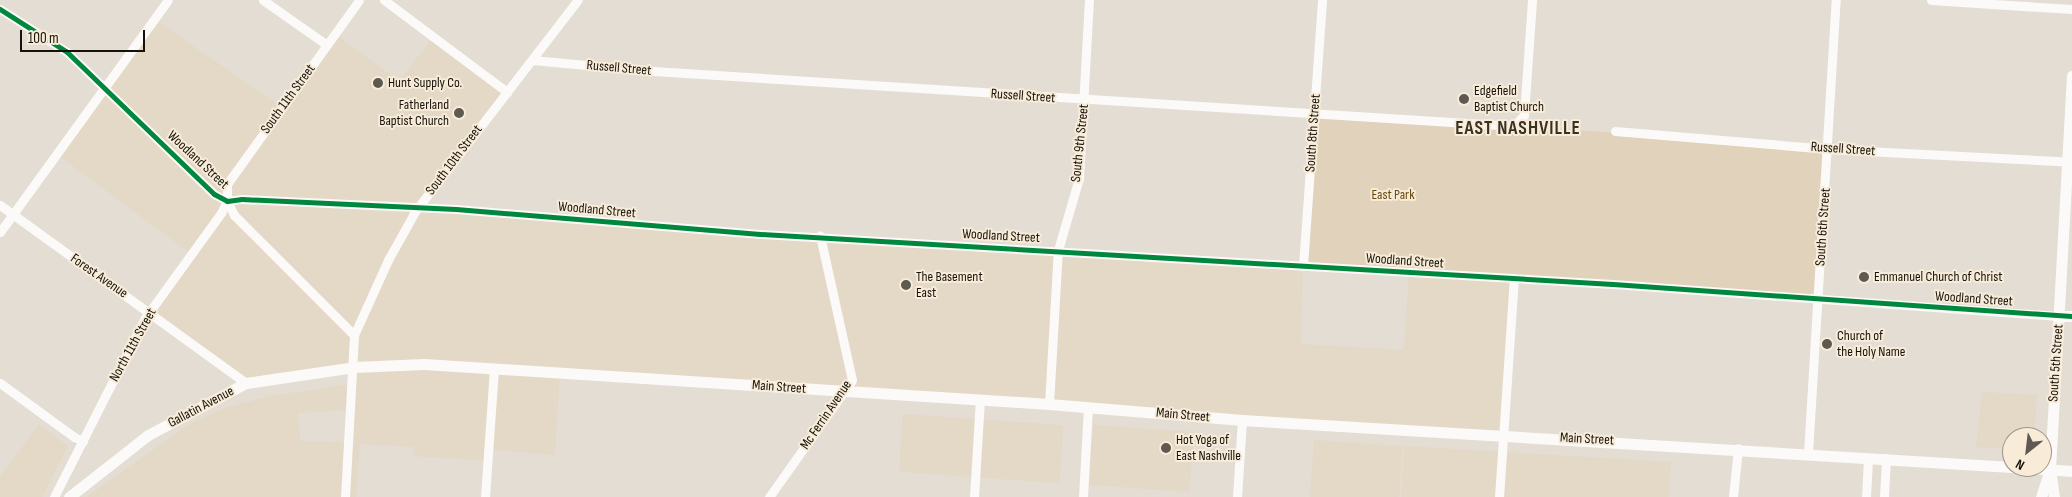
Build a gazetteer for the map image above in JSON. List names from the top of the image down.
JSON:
{
  "streets": {
    "main road": [
      "Woodland Street",
      "South 5th Street",
      "Main Street",
      "Gallatin Avenue"
    ],
    "street": [
      "Russell Street",
      "South 11th Street",
      "South 8th Street",
      "South 9th Street",
      "South 10th Street",
      "South 6th Street",
      "Forest Avenue",
      "North 11th Street",
      "Mc Ferrin Avenue"
    ]
  },
  "crossings": [
    ["Russell Street", "South 8th Street"],
    ["Russell Street", "South 9th Street"],
    ["Russell Street", "South 10th Street"],
    ["Russell Street", "South 6th Street"],
    ["Russell Street", "South 5th Street"],
    ["South 11th Street", "Woodland Street"],
    ["South 11th Street", "North 11th Street"],
    ["South 8th Street", "Woodland Street"],
    ["South 9th Street", "Woodland Street"],
    ["South 9th Street", "Main Street"],
    ["Woodland Street", "South 10th Street"],
    ["Woodland Street", "South 6th Street"],
    ["Woodland Street", "North 11th Street"],
    ["Woodland Street", "South 5th Street"],
    ["Woodland Street", "Mc Ferrin Avenue"],
    ["South 6th Street", "Main Street"],
    ["Forest Avenue", "North 11th Street"],
    ["Forest Avenue", "Gallatin Avenue"],
    ["Main Street", "Gallatin Avenue"],
    ["Main Street", "Mc Ferrin Avenue"]
  ],
  "districts": ["EAST NASHVILLE"],
  "parks": ["East Park"],
  "places": [
    "Hunt Supply Co.",
    "Edgefield Baptist Church",
    "Fatherland Baptist Church",
    "Emmanuel Church of Christ",
    "The Basement East",
    "Church of the Holy Name",
    "Hot Yoga of East Nashville"
  ],
  "scale_bar": "100 m",
  "north": "bottom left"
}
